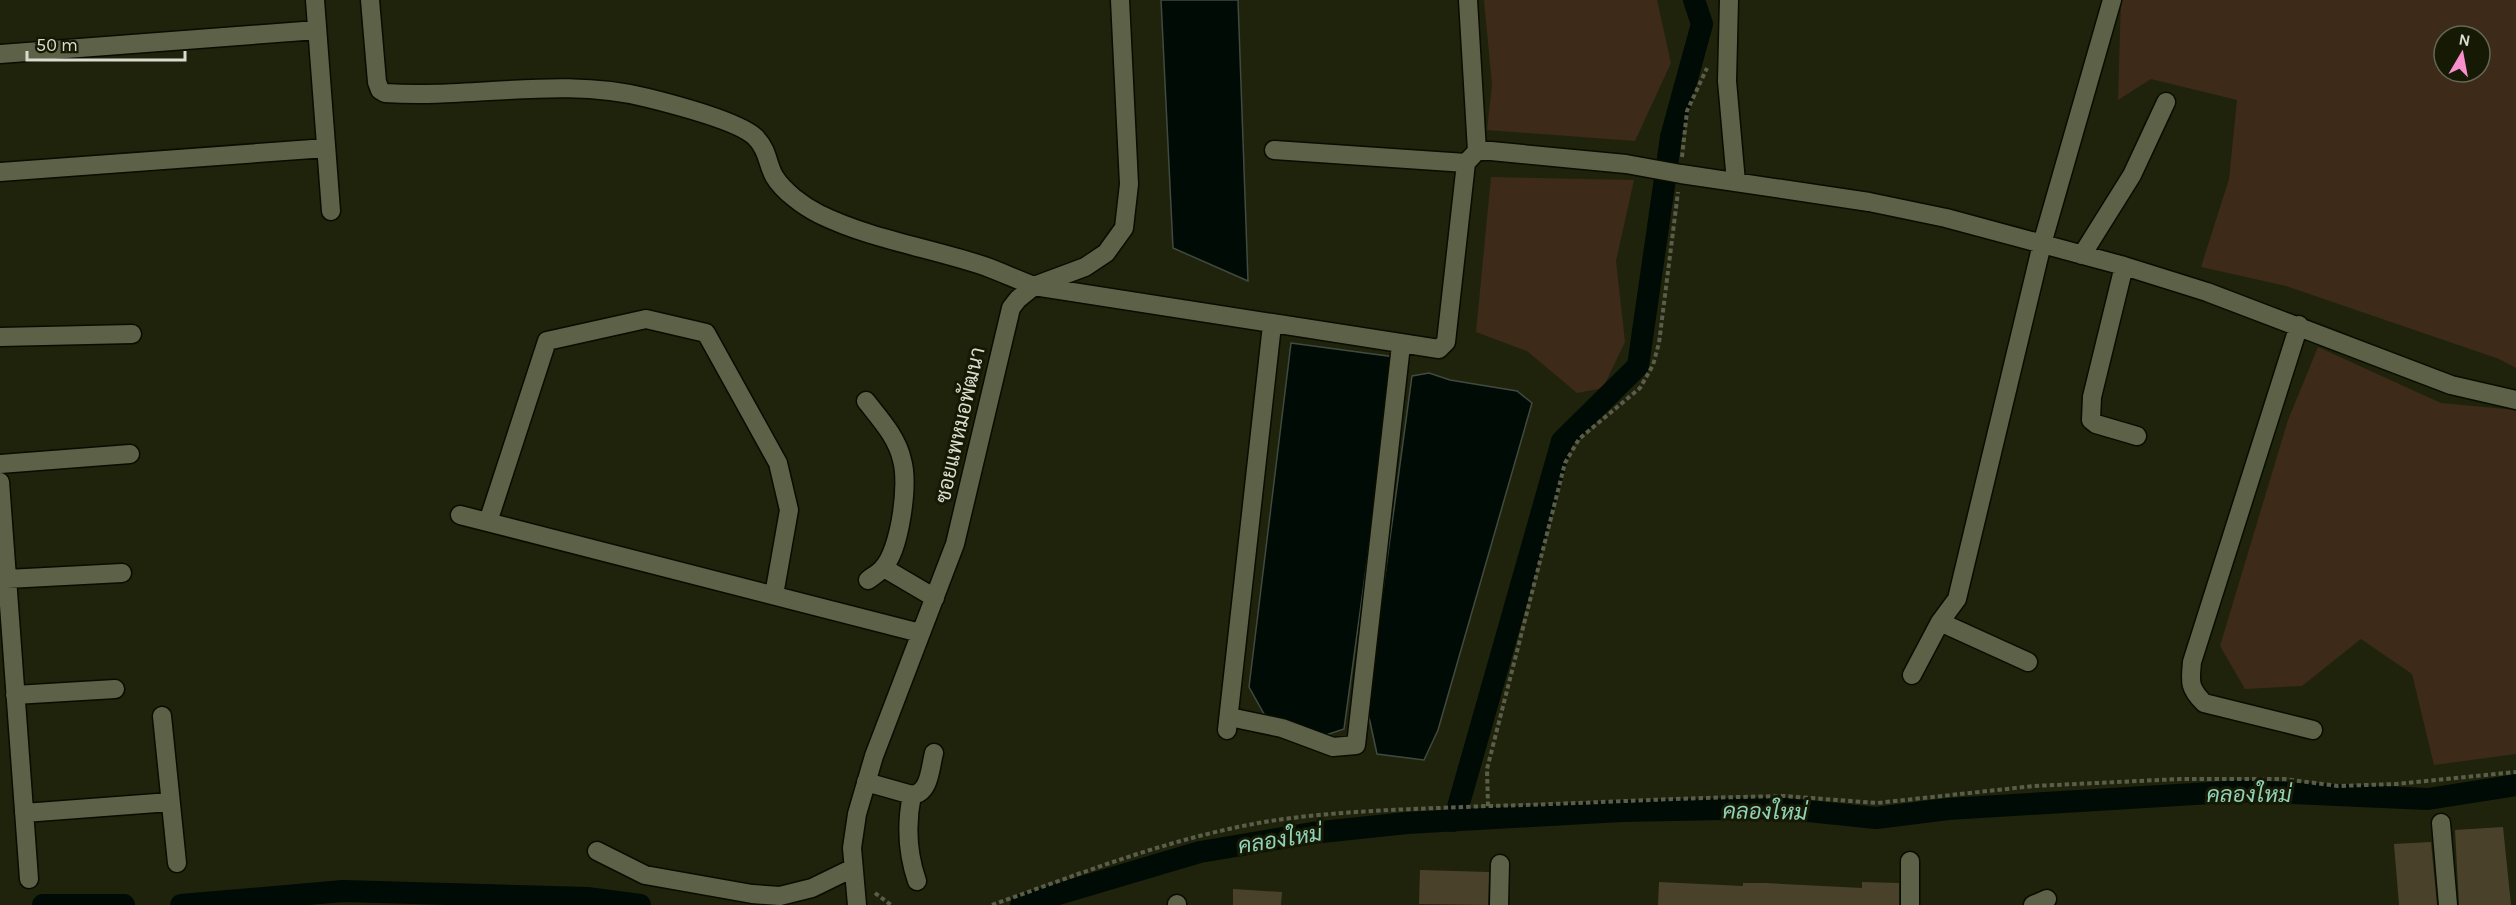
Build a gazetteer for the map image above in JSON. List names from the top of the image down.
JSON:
{
  "streets": {
    "street": ["ซอยแพหมอพัฒนา"]
  },
  "water": ["คลองใหม่"],
  "scale_bar": "50 m",
  "north": "top"
}
